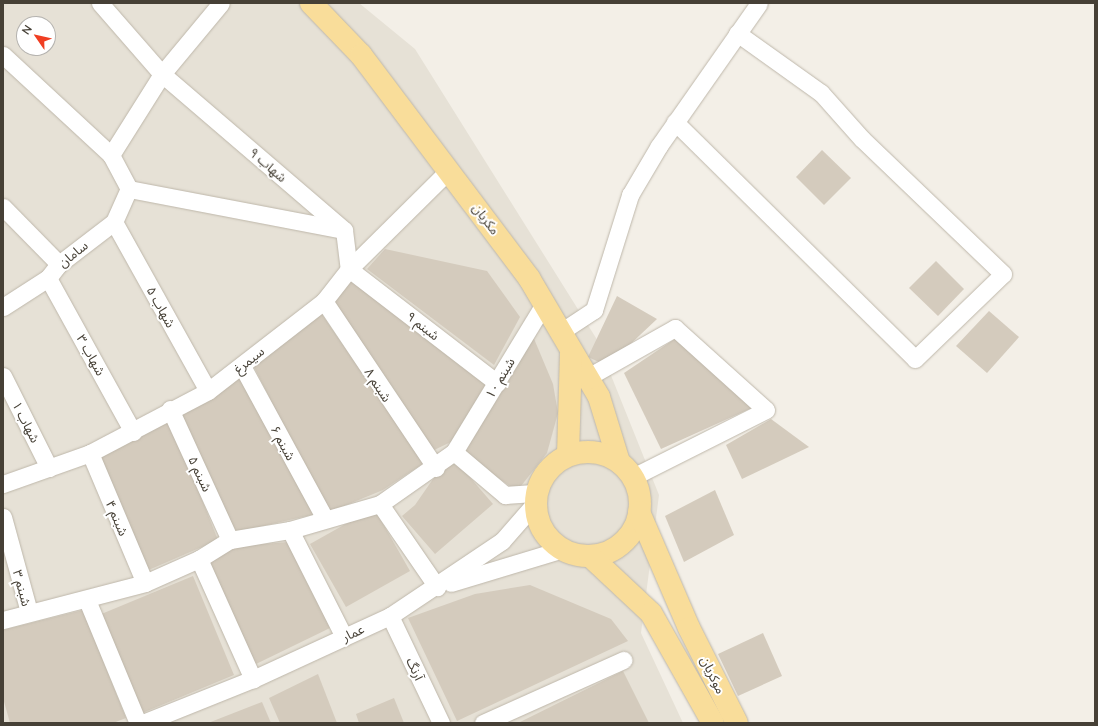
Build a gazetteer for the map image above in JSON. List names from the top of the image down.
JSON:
{
  "streets": {
    "main road": ["مکریان", "موکریان"],
    "street": [
      "شهاب ۹",
      "سامان",
      "شهاب ۵",
      "شبنم ۹",
      "شهاب ۳",
      "سیمرغ",
      "شبنم ۱۰",
      "شبنم ۸",
      "شهاب ۱",
      "شبنم ۶",
      "شبنم ۵",
      "شبنم ۴",
      "شبنم ۳",
      "عمار",
      "آرنگ"
    ]
  },
  "crossings": [
    ["مکریان", "سیمرغ"],
    ["مکریان", "شبنم ۱۰"],
    ["مکریان", "عمار"],
    ["مکریان", "موکریان"],
    ["سامان", "شهاب ۵"],
    ["سامان", "شهاب ۳"],
    ["شهاب ۵", "سیمرغ"],
    ["شبنم ۹", "سیمرغ"],
    ["شبنم ۹", "شبنم ۱۰"],
    ["شهاب ۳", "سیمرغ"],
    ["سیمرغ", "شبنم ۸"],
    ["سیمرغ", "شهاب ۱"],
    ["سیمرغ", "شبنم ۶"],
    ["سیمرغ", "شبنم ۵"],
    ["سیمرغ", "شبنم ۴"],
    ["شبنم ۱۰", "شبنم ۸"],
    ["شبنم ۱۰", "شبنم ۶"],
    ["شبنم ۱۰", "شبنم ۵"],
    ["عمار", "آرنگ"],
    ["عمار", "موکریان"]
  ],
  "north": "top left"
}
